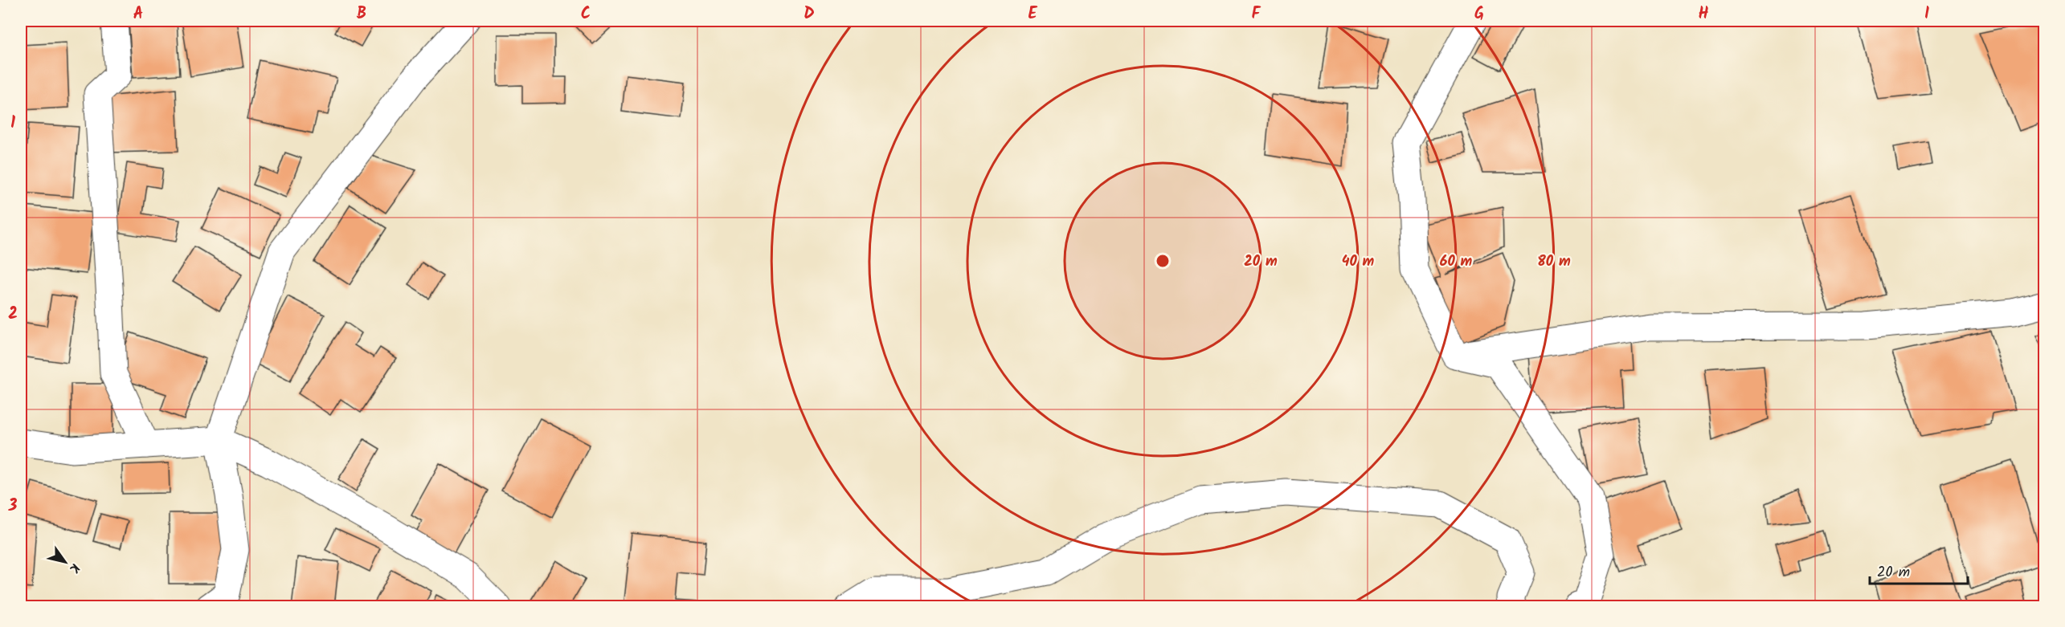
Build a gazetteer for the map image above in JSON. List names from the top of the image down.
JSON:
{
  "scale_bar": "20 m",
  "north": "bottom right",
  "grid": {
    "columns": [
      "A",
      "B",
      "C",
      "D",
      "E",
      "F",
      "G",
      "H",
      "I"
    ],
    "rows": ["1", "2", "3"]
  },
  "rings": [
    "20 m",
    "40 m",
    "60 m",
    "80 m"
  ]
}
